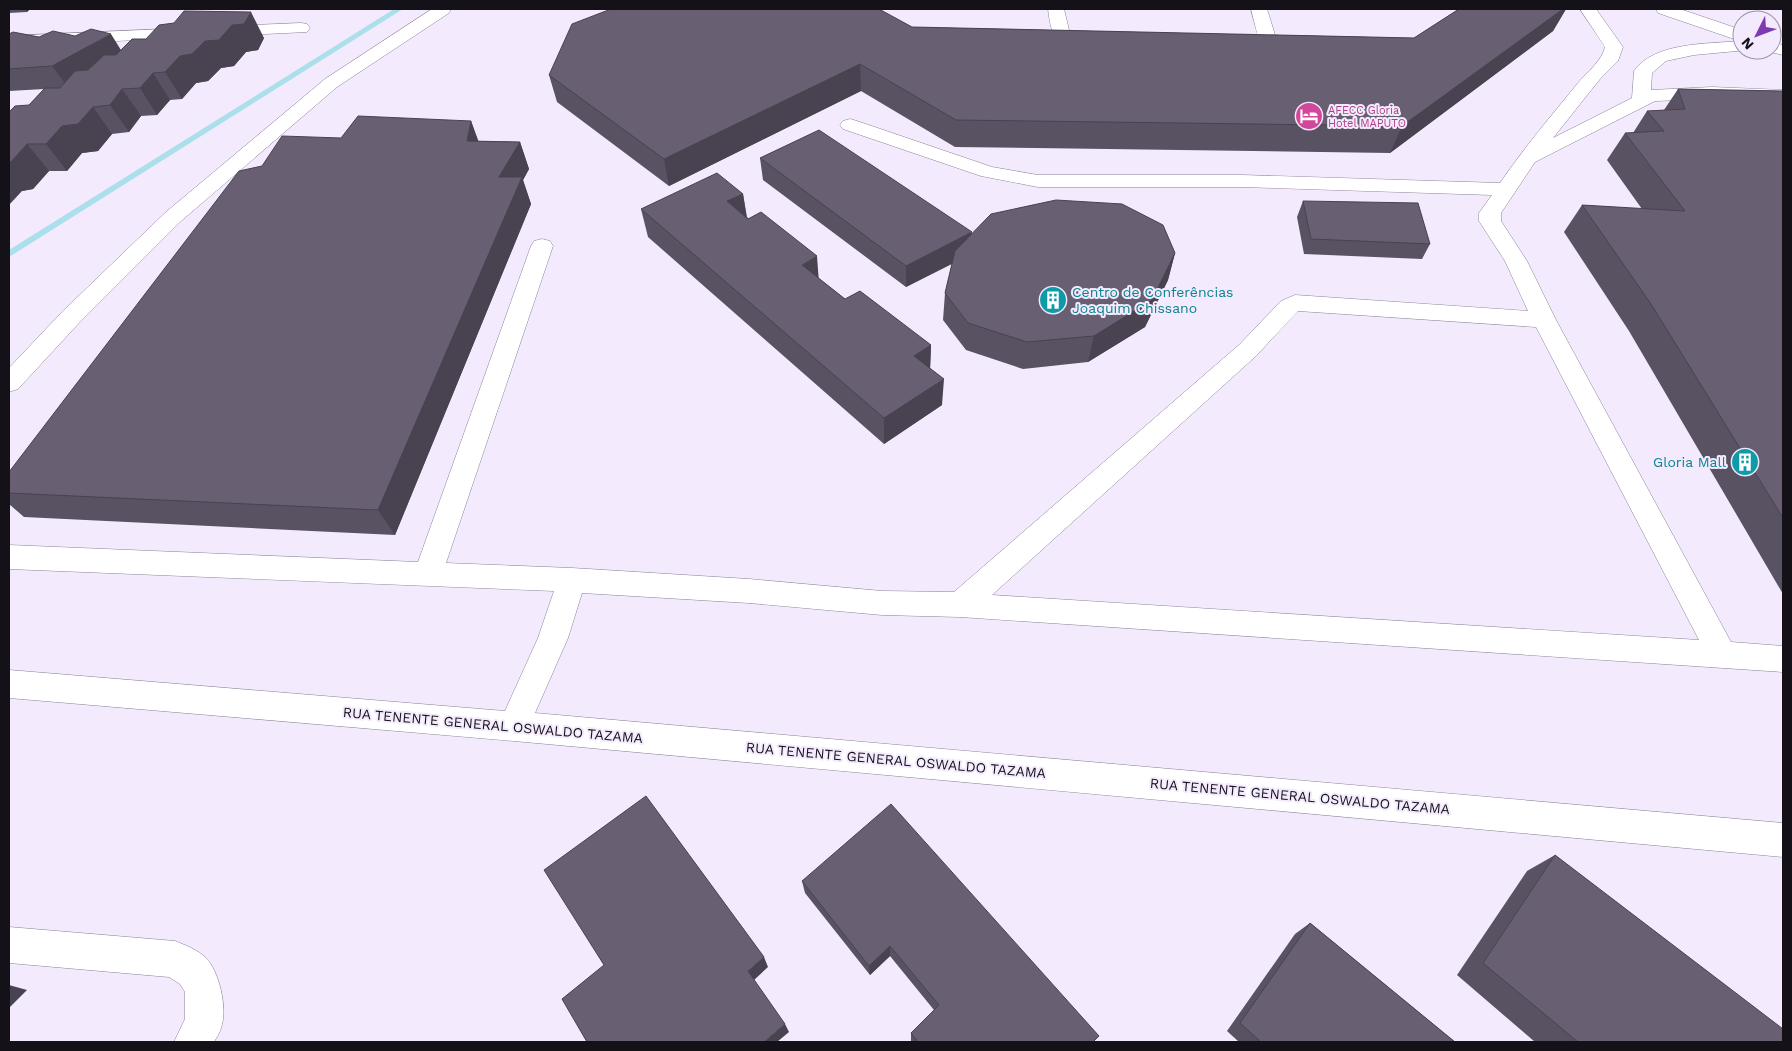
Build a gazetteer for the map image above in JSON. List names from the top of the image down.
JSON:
{
  "streets": {
    "street": ["RUA TENENTE GENERAL OSWALDO TAZAMA"]
  },
  "places": {
    "hotel": ["AFECC Gloria Hotel MAPUTO"],
    "building": ["Centro de Conferências Joaquim Chissano", "Gloria Mall"]
  },
  "north": "bottom left"
}
